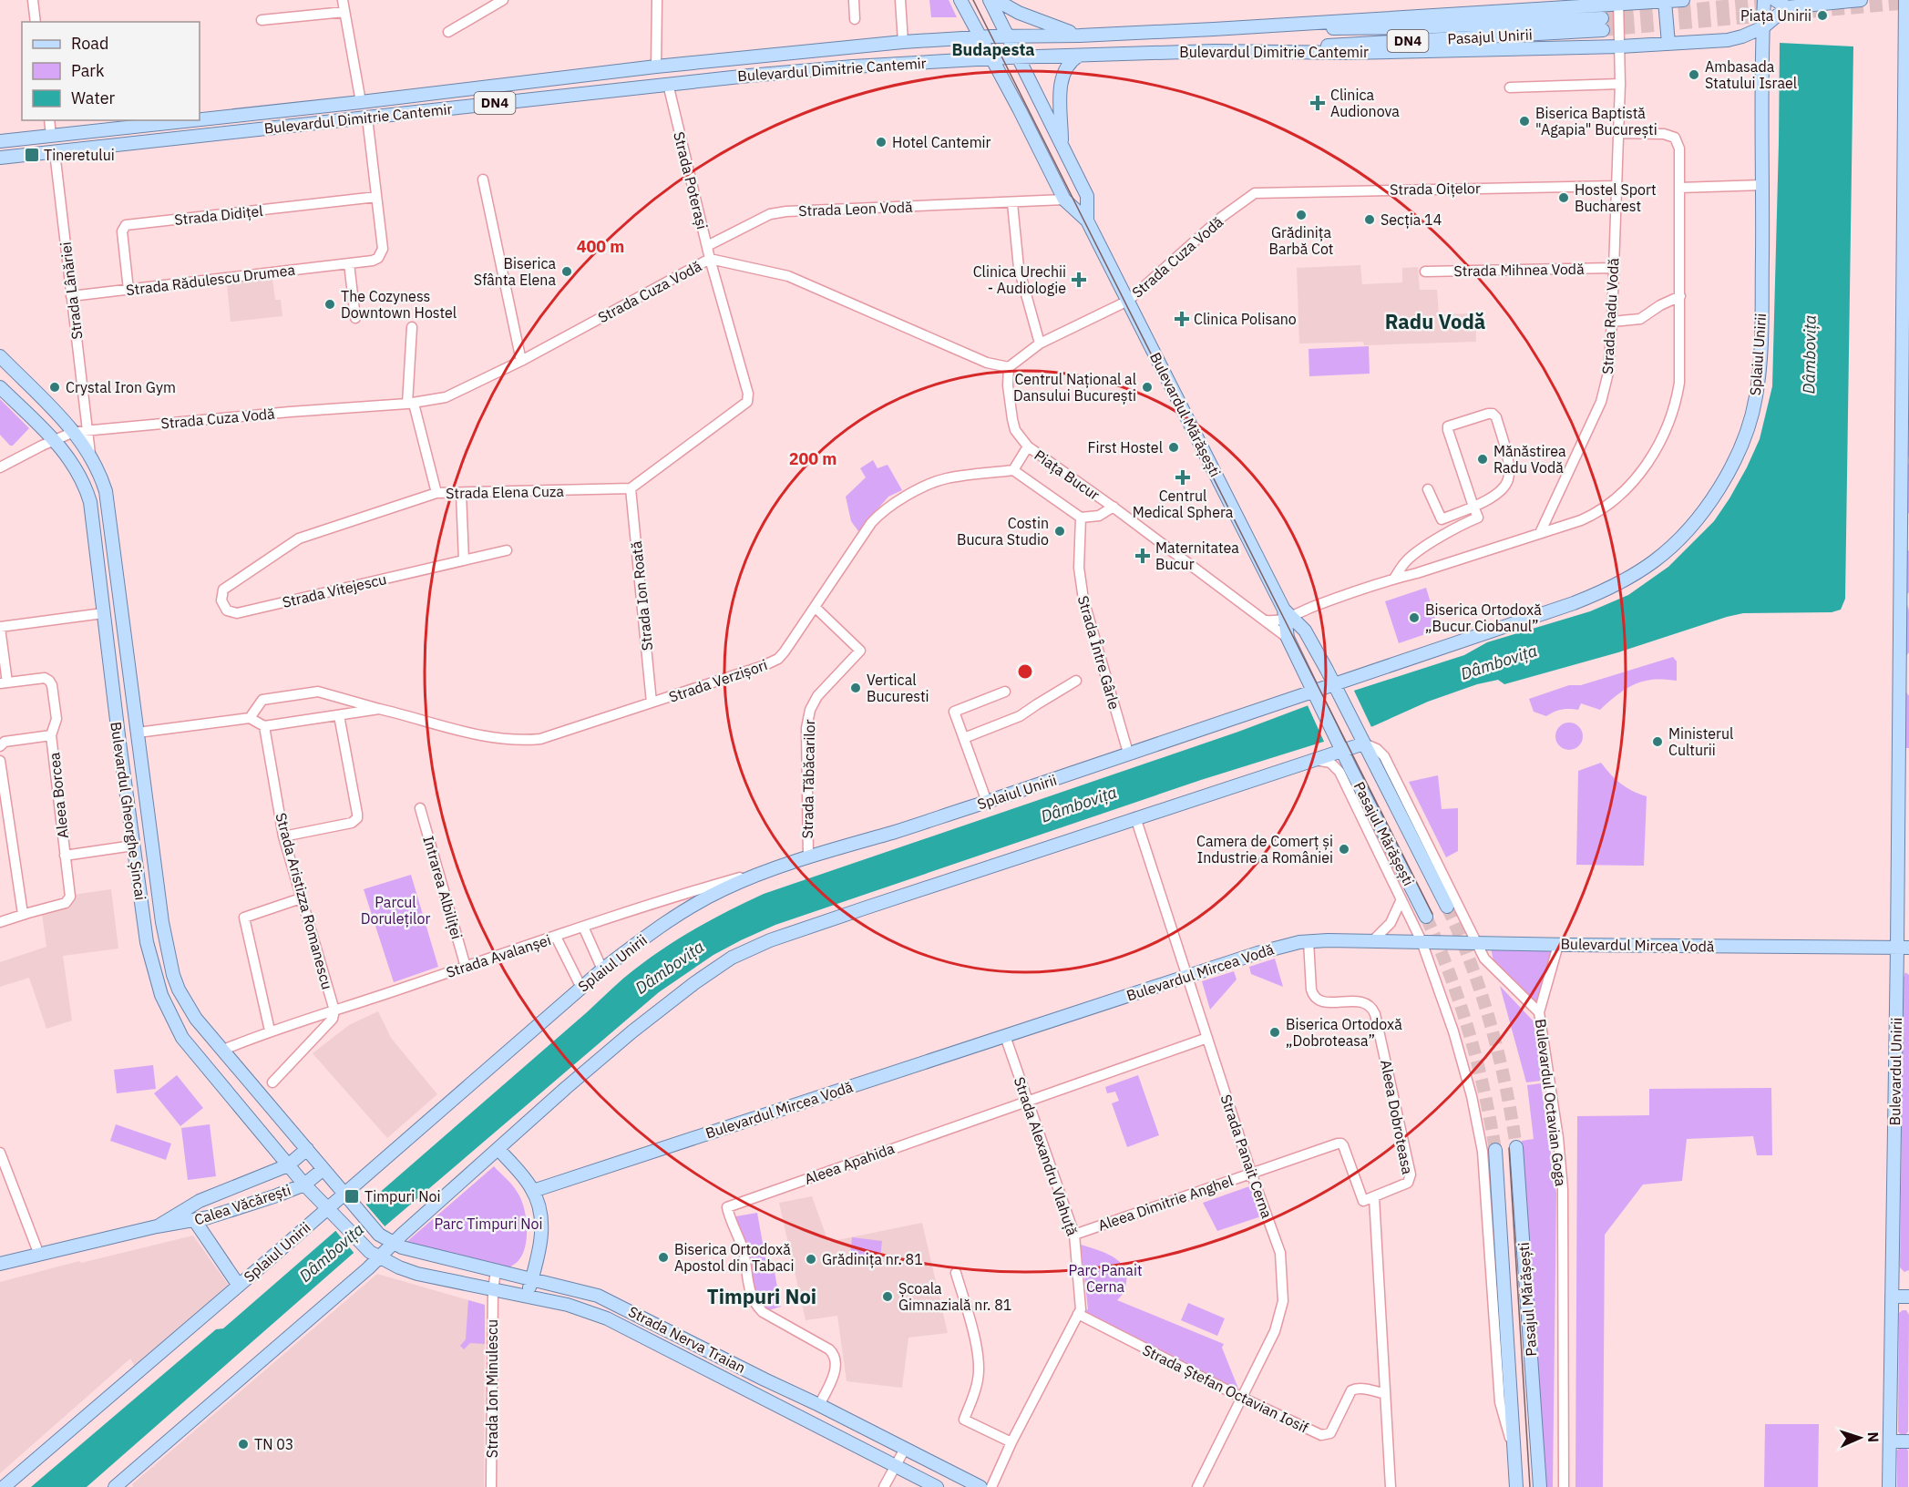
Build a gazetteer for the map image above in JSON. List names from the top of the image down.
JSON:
{
  "streets": {
    "main road": [
      "Pasajul Unirii",
      "DN4",
      "Bulevardul Dimitrie Cantemir",
      "Splaiul Unirii",
      "Bulevardul Mărășești",
      "Bulevardul Gheorghe Șincai",
      "Pasajul Mărășești",
      "Bulevardul Mircea Vodă",
      "Bulevardul Unirii",
      "Calea Văcărești",
      "Strada Nerva Traian"
    ],
    "street": [
      "Strada Poterași",
      "Strada Oițelor",
      "Strada Leon Vodă",
      "Strada Didițel",
      "Strada Cuza Vodă",
      "Strada Mihnea Vodă",
      "Strada Rădulescu Drumea",
      "Strada Lânăriei",
      "Strada Radu Vodă",
      "Piața Bucur",
      "Strada Elena Cuza",
      "Strada Vitejescu",
      "Strada Ion Roată",
      "Strada Între Gârle",
      "Strada Verzișori",
      "Strada Tăbăcarilor",
      "Aleea Borcea",
      "Intrarea Albiliței",
      "Strada Aristizza Romanescu",
      "Strada Avalanșei",
      "Bulevardul Octavian Goga",
      "Aleea Dobroteasa",
      "Strada Alexandru Vlahuță",
      "Strada Panait Cerna",
      "Aleea Apahida",
      "Aleea Dimitrie Anghel",
      "Strada Ion Minulescu",
      "Strada Ștefan Octavian Iosif"
    ]
  },
  "crossings": [
    ["Pasajul Unirii", "Bulevardul Dimitrie Cantemir"],
    ["Bulevardul Dimitrie Cantemir", "Strada Poterași"],
    ["Bulevardul Dimitrie Cantemir", "Strada Rădulescu Drumea"],
    ["Bulevardul Dimitrie Cantemir", "Strada Lânăriei"],
    ["Bulevardul Dimitrie Cantemir", "Strada Radu Vodă"],
    ["Bulevardul Dimitrie Cantemir", "Splaiul Unirii"],
    ["Bulevardul Dimitrie Cantemir", "Bulevardul Mărășești"],
    ["Strada Poterași", "Strada Leon Vodă"],
    ["Strada Poterași", "Strada Cuza Vodă"],
    ["Strada Poterași", "Strada Elena Cuza"],
    ["Strada Poterași", "Strada Ion Roată"],
    ["Strada Oițelor", "Strada Cuza Vodă"],
    ["Strada Oițelor", "Strada Radu Vodă"],
    ["Strada Leon Vodă", "Bulevardul Mărășești"],
    ["Strada Didițel", "Strada Rădulescu Drumea"],
    ["Strada Cuza Vodă", "Strada Lânăriei"],
    ["Strada Cuza Vodă", "Bulevardul Mărășești"],
    ["Strada Cuza Vodă", "Bulevardul Gheorghe Șincai"],
    ["Strada Mihnea Vodă", "Strada Radu Vodă"],
    ["Strada Rădulescu Drumea", "Strada Lânăriei"],
    ["Strada Lânăriei", "Bulevardul Gheorghe Șincai"],
    ["Splaiul Unirii", "Bulevardul Mărășești"],
    ["Splaiul Unirii", "Strada Între Gârle"],
    ["Splaiul Unirii", "Strada Tăbăcarilor"],
    ["Splaiul Unirii", "Bulevardul Gheorghe Șincai"],
    ["Splaiul Unirii", "Pasajul Mărășești"],
    ["Splaiul Unirii", "Strada Avalanșei"],
    ["Bulevardul Mărășești", "Pasajul Mărășești"],
    ["Piața Bucur", "Strada Între Gârle"],
    ["Piața Bucur", "Strada Verzișori"],
    ["Strada Elena Cuza", "Strada Vitejescu"],
    ["Strada Elena Cuza", "Strada Ion Roată"],
    ["Strada Ion Roată", "Strada Verzișori"],
    ["Strada Verzișori", "Strada Tăbăcarilor"],
    ["Strada Verzișori", "Strada Aristizza Romanescu"],
    ["Aleea Borcea", "Bulevardul Gheorghe Șincai"],
    ["Bulevardul Gheorghe Șincai", "Strada Avalanșei"],
    ["Bulevardul Gheorghe Șincai", "Calea Văcărești"],
    ["Bulevardul Gheorghe Șincai", "Strada Nerva Traian"],
    ["Pasajul Mărășești", "Bulevardul Octavian Goga"],
    ["Intrarea Albiliței", "Strada Avalanșei"],
    ["Strada Aristizza Romanescu", "Strada Avalanșei"],
    ["Bulevardul Mircea Vodă", "Bulevardul Unirii"],
    ["Bulevardul Mircea Vodă", "Bulevardul Octavian Goga"],
    ["Bulevardul Mircea Vodă", "Aleea Dobroteasa"],
    ["Bulevardul Mircea Vodă", "Strada Alexandru Vlahuță"],
    ["Bulevardul Mircea Vodă", "Strada Panait Cerna"],
    ["Aleea Dobroteasa", "Aleea Dimitrie Anghel"],
    ["Strada Alexandru Vlahuță", "Aleea Apahida"],
    ["Strada Alexandru Vlahuță", "Aleea Dimitrie Anghel"],
    ["Strada Alexandru Vlahuță", "Strada Ștefan Octavian Iosif"],
    ["Strada Panait Cerna", "Aleea Apahida"],
    ["Strada Panait Cerna", "Aleea Dimitrie Anghel"],
    ["Strada Panait Cerna", "Strada Ștefan Octavian Iosif"],
    ["Aleea Apahida", "Strada Nerva Traian"],
    ["Strada Nerva Traian", "Strada Ion Minulescu"]
  ],
  "districts": ["Budapesta", "Radu Vodă", "Timpuri Noi"],
  "water": ["Dâmbovița"],
  "parks": ["Parcul Doruleților", "Parc Timpuri Noi", "Parc Panait Cerna"],
  "places": {
    "other": [
      "Piața Unirii",
      "Ambasada Statului Israel",
      "Biserica Baptistă \"Agapia\" București",
      "Hotel Cantemir",
      "Hostel Sport Bucharest",
      "Grădinița Barbă Cot",
      "Secția 14",
      "Biserica Sfânta Elena",
      "The Cozyness Downtown Hostel",
      "Crystal Iron Gym",
      "Centrul Național al Dansului București",
      "First Hostel",
      "Mănăstirea Radu Vodă",
      "Costin Bucura Studio",
      "Biserica Ortodoxă „Bucur Ciobanul”",
      "Vertical Bucuresti",
      "Ministerul Culturii",
      "Camera de Comerț și Industrie a României",
      "Biserica Ortodoxă „Dobroteasa”",
      "Biserica Ortodoxă Apostol din Tabaci",
      "Grădinița nr. 81",
      "Școala Gimnazială nr. 81",
      "TN 03"
    ],
    "health": [
      "Clinica Audionova",
      "Clinica Urechii - Audiologie",
      "Clinica Polisano",
      "Centrul Medical Sphera",
      "Maternitatea Bucur"
    ],
    "transit": ["Tineretului", "Timpuri Noi"]
  },
  "legend": ["Road", "Park", "Water"],
  "north": "right",
  "rings": ["400 m", "200 m"]
}
